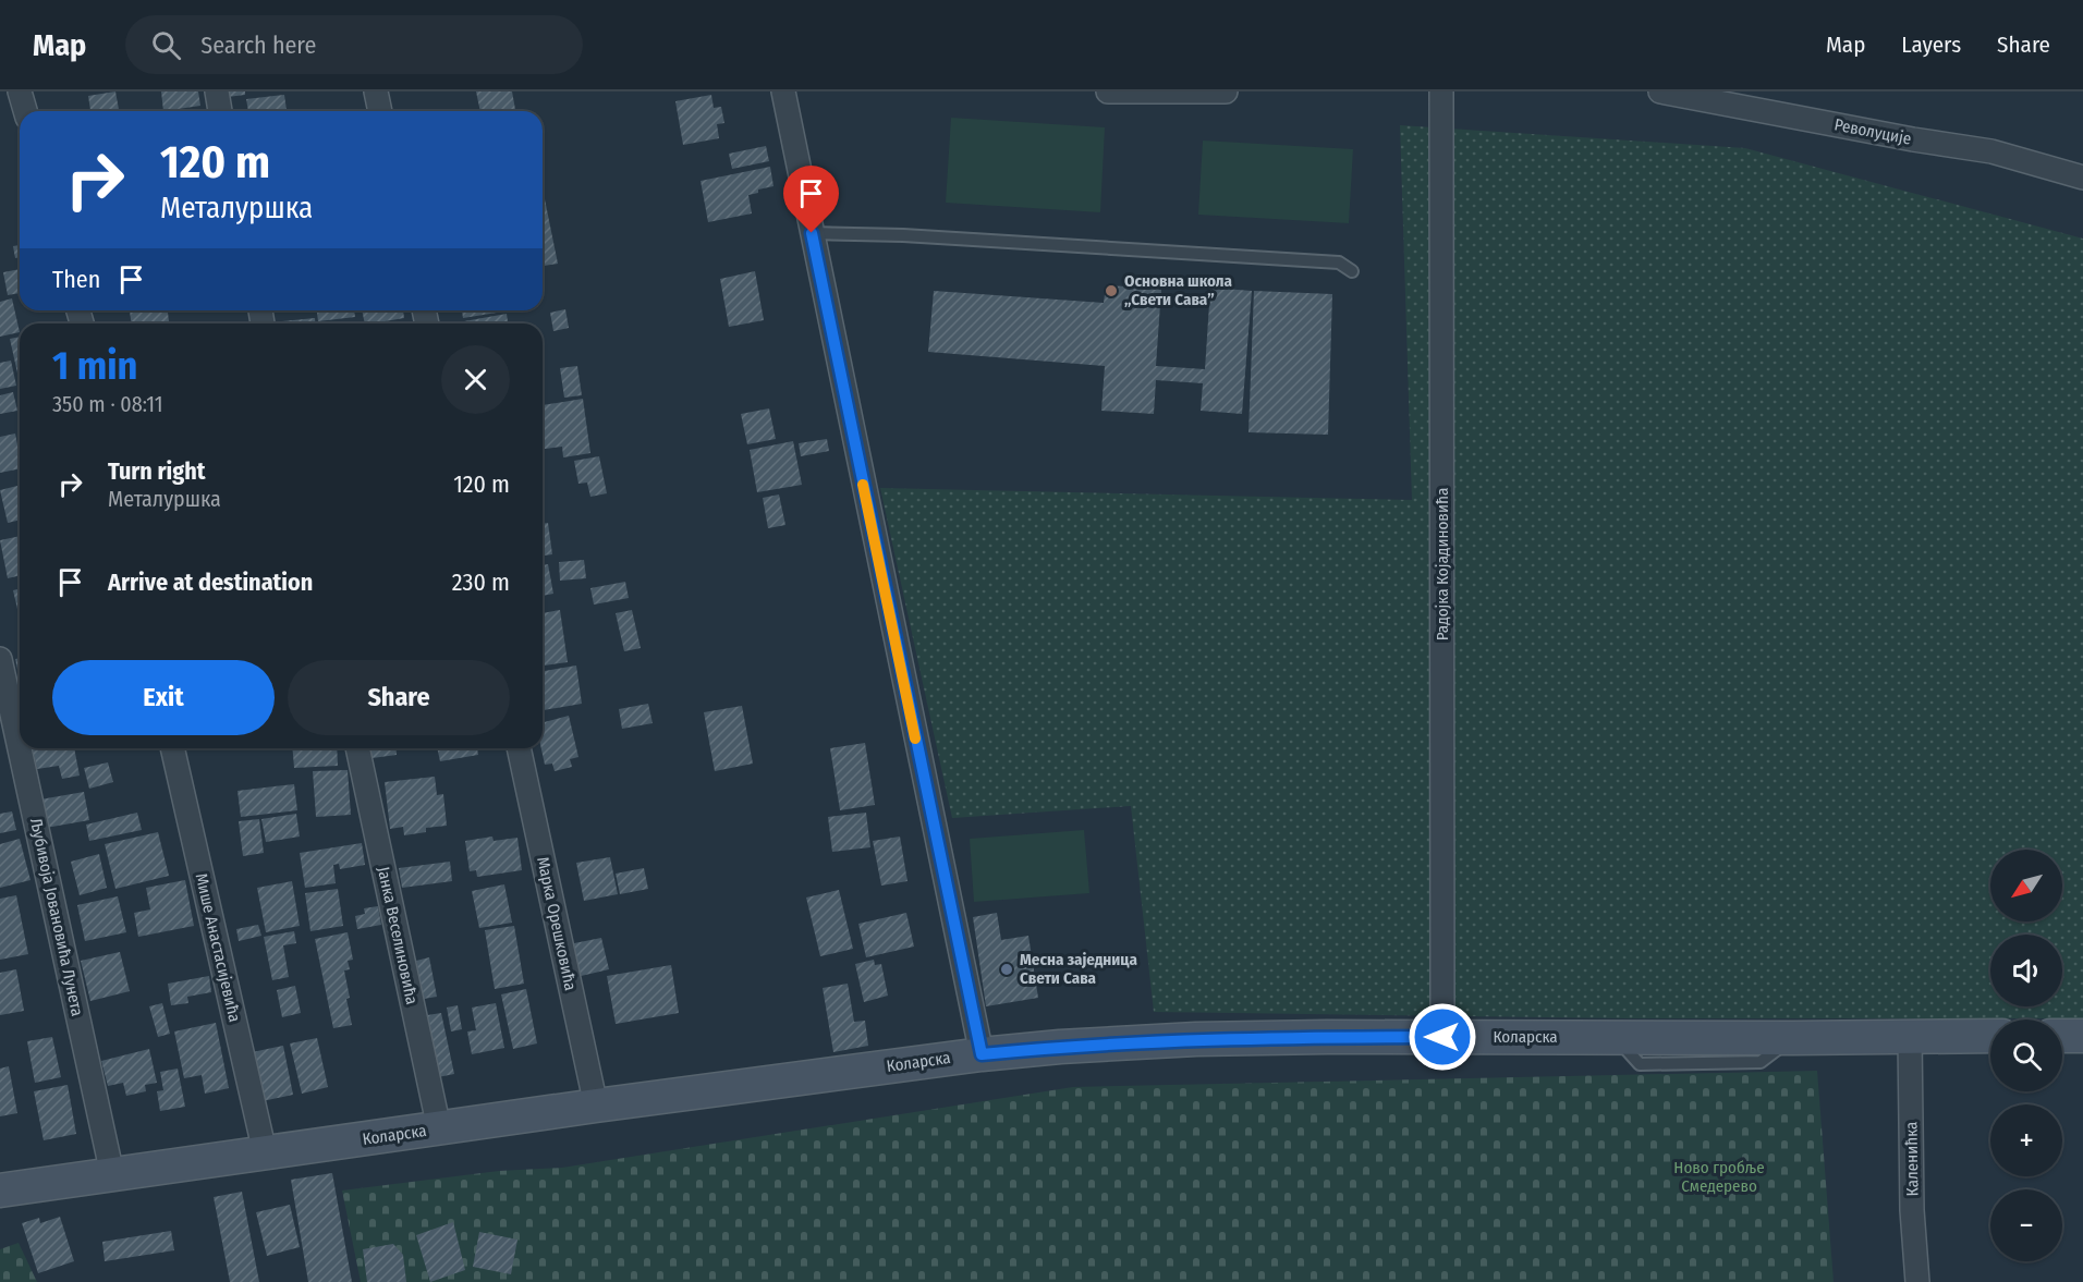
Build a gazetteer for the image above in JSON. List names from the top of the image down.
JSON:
{
  "streets": {
    "main road": ["Коларска"],
    "street": [
      "Револуције",
      "Радојка Којадиновића",
      "Љубивоја Јовановића Лунета",
      "Марка Орешковића",
      "Јанка Веселиновића",
      "Мише Анастасијевића",
      "Каленићка"
    ]
  },
  "crossings": [
    ["Радојка Којадиновића", "Коларска"],
    ["Љубивоја Јовановића Лунета", "Коларска"],
    ["Марка Орешковића", "Коларска"],
    ["Јанка Веселиновића", "Коларска"],
    ["Мише Анастасијевића", "Коларска"],
    ["Коларска", "Каленићка"]
  ],
  "parks": ["Ново гробље Смедерево"],
  "places": ["Основна школа „Свети Сава”", "Месна заједница Свети Сава"],
  "north": "bottom left",
  "page": {
    "header": "Map",
    "search": "Search here",
    "nav": ["Map", "Layers", "Share"],
    "turn": ["120 m", "Металуршка"],
    "then": "Then",
    "heading": ["1 min", "350 m · 08:11"],
    "list": [
      {
        "name": "Turn right",
        "note": "Металуршка",
        "value": "120 m"
      },
      {
        "name": "Arrive at destination",
        "value": "230 m"
      }
    ],
    "buttons": ["Exit", "Share"],
    "map_buttons": ["+", "−"]
  }
}
